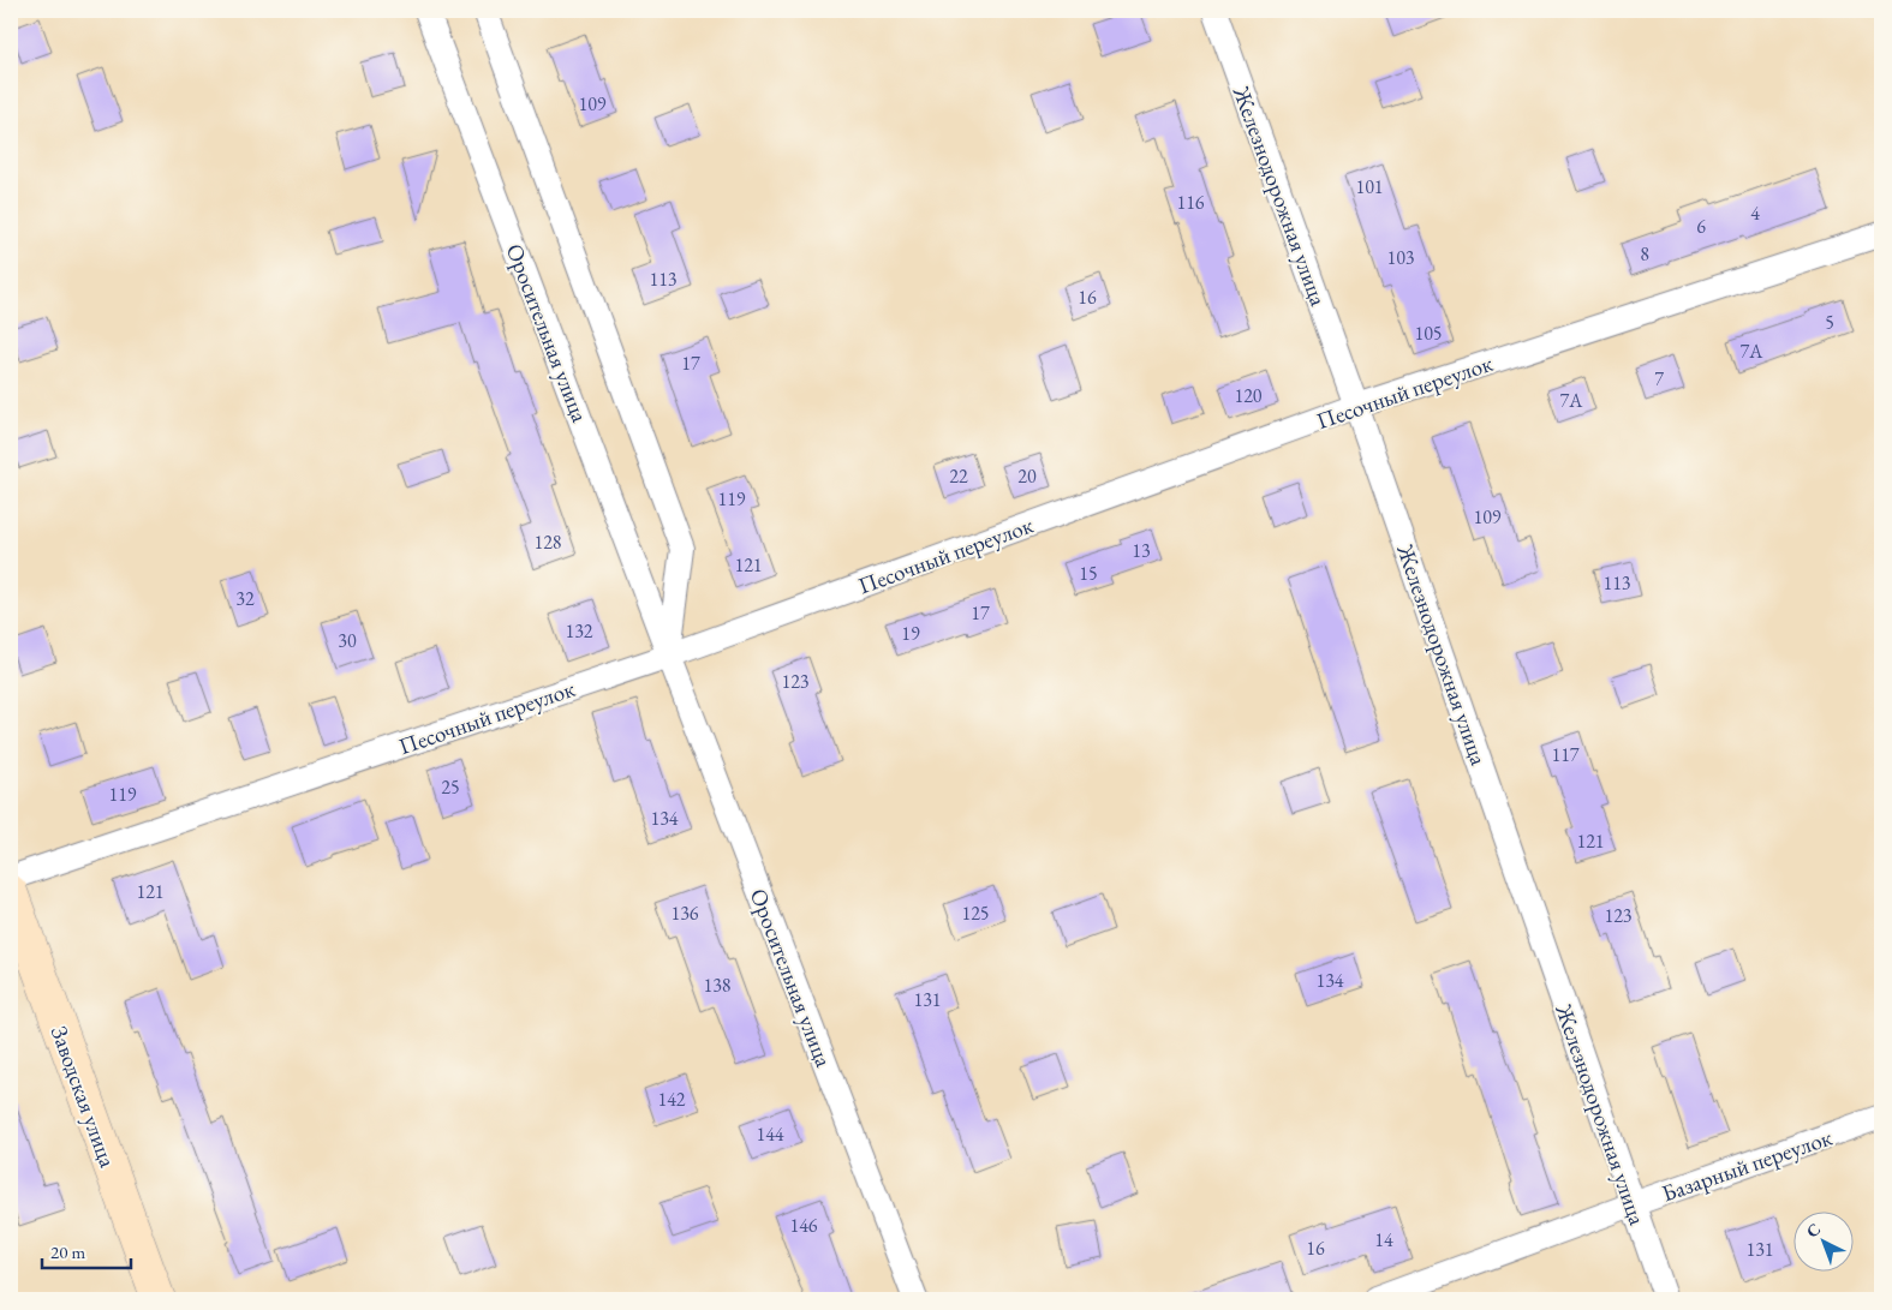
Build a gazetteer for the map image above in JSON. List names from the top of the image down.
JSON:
{
  "streets": {
    "main road": ["Заводская улица"],
    "street": [
      "Железнодорожная улица",
      "Оросительная улица",
      "Песочный переулок",
      "Базарный переулок"
    ]
  },
  "crossings": [
    ["Железнодорожная улица", "Песочный переулок"],
    ["Железнодорожная улица", "Базарный переулок"],
    ["Оросительная улица", "Песочный переулок"]
  ],
  "house_numbers": [
    "109",
    "101",
    "116",
    "4",
    "6",
    "8",
    "103",
    "113",
    "16",
    "5",
    "105",
    "7А",
    "17",
    "7",
    "120",
    "7А",
    "22",
    "20",
    "119",
    "109",
    "128",
    "13",
    "121",
    "15",
    "113",
    "32",
    "17",
    "132",
    "19",
    "30",
    "123",
    "117",
    "25",
    "119",
    "134",
    "121",
    "121",
    "136",
    "125",
    "123",
    "134",
    "138",
    "131",
    "142",
    "144",
    "146",
    "14",
    "16",
    "131"
  ],
  "scale_bar": "20 m",
  "north": "top left"
}
